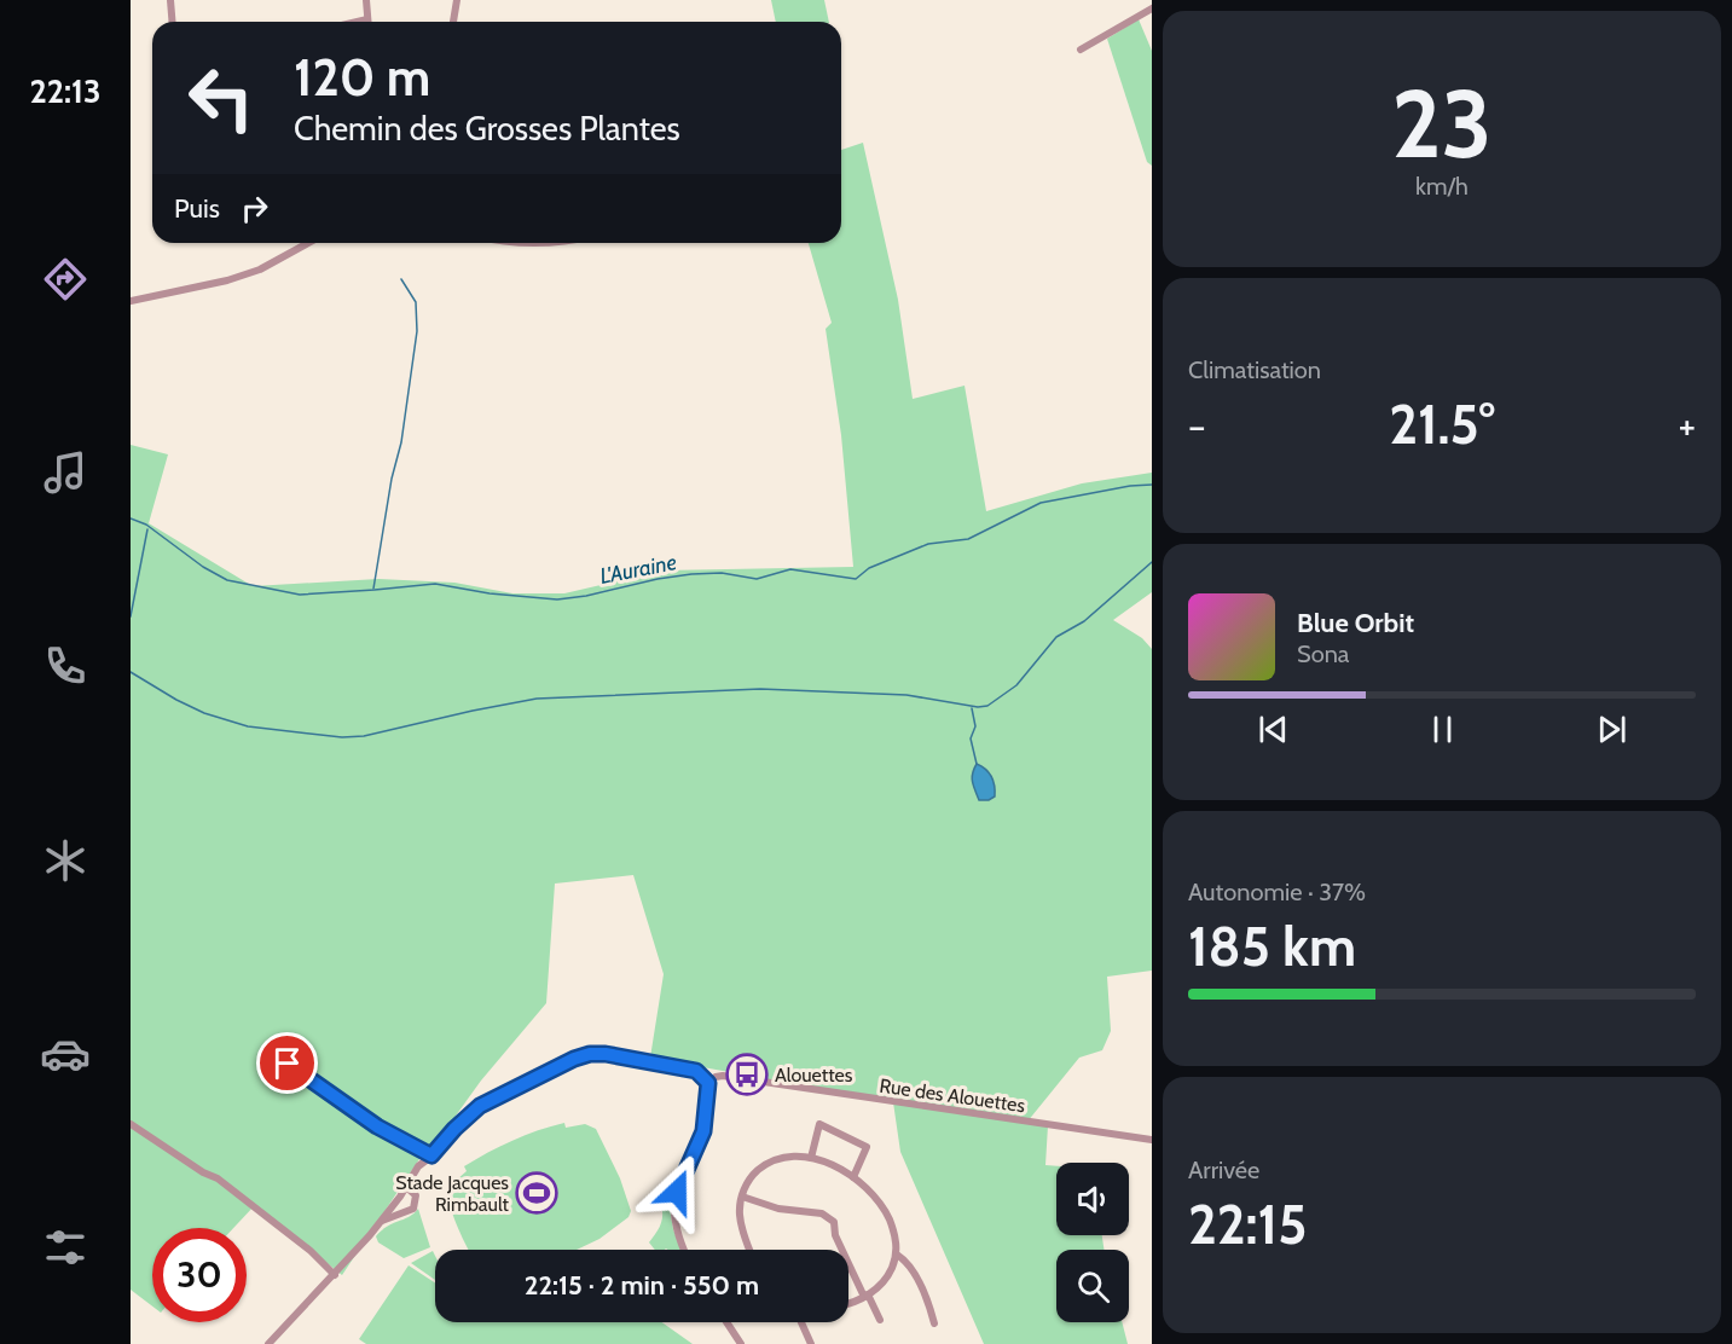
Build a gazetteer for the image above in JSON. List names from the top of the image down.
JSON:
{
  "streets": {
    "street": ["Rue des Alouettes"]
  },
  "water": ["L'Auraine"],
  "places": {
    "bus stop": ["Alouettes"],
    "sports": ["Stade Jacques Rimbault"]
  },
  "page": {
    "tabs": "22:13",
    "tile": [
      ["23", "km/h"],
      "Climatisation",
      ["Autonomie · 37%", "185 km"],
      ["Arrivée", "22:15"]
    ],
    "turn": ["120 m", "Chemin des Grosses Plantes"],
    "then": "Puis",
    "heat": ["−", "21.5°", "+"],
    "song": ["Blue Orbit", "Sona"],
    "limit": "30",
    "trip": "22:15 · 2 min · 550 m"
  }
}
